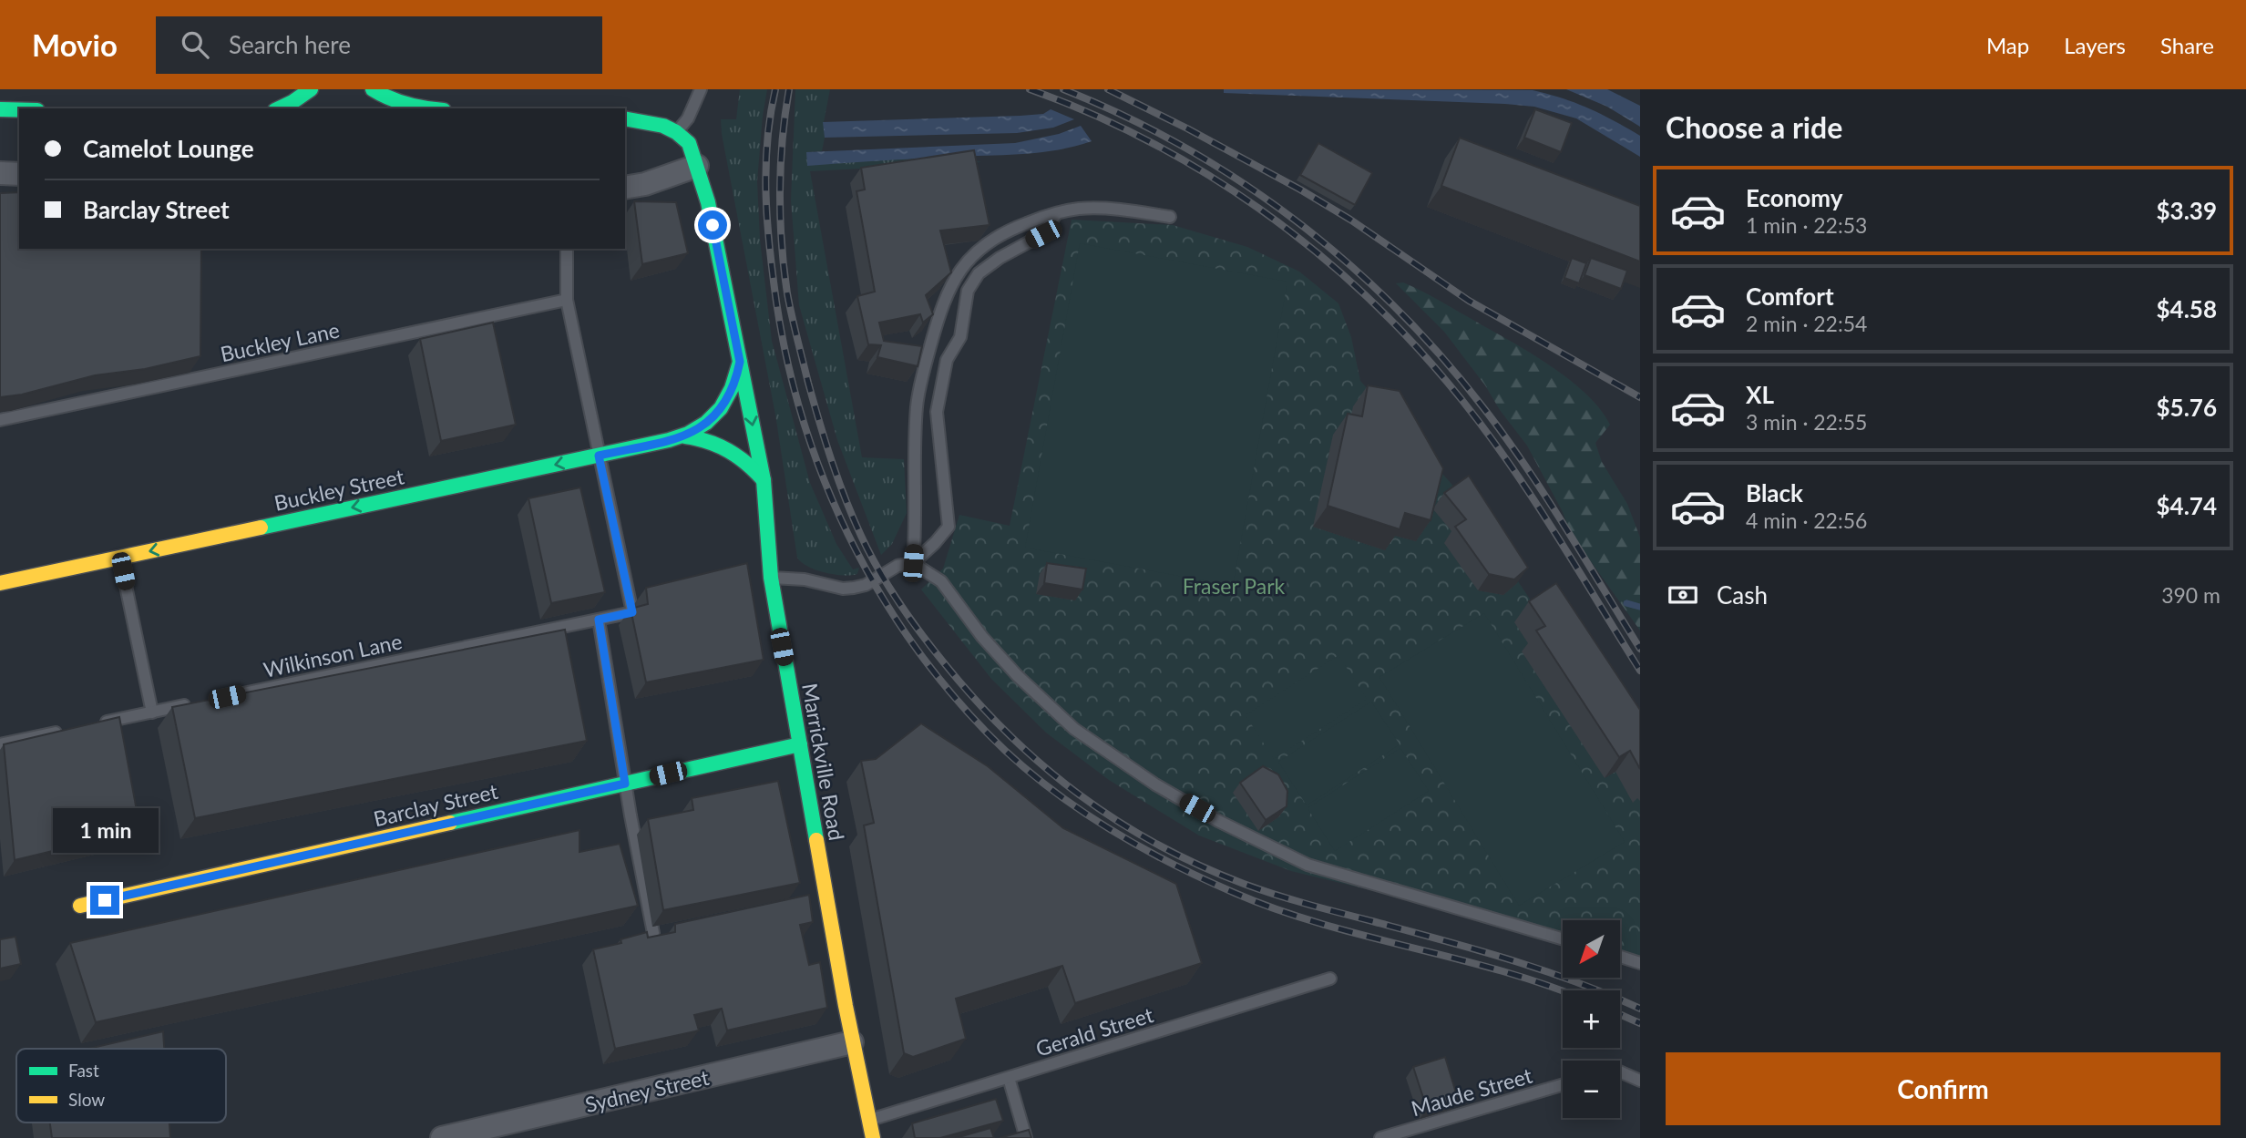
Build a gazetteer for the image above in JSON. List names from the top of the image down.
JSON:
{
  "streets": {
    "main road": ["Buckley Street", "Marrickville Road", "Barclay Street"],
    "street": ["Sydney Street"],
    "lane": [
      "Buckley Lane",
      "Wilkinson Lane",
      "Gerald Street",
      "Maude Street"
    ]
  },
  "crossings": [
    ["Buckley Street", "Wilkinson Lane"],
    ["Buckley Street", "Marrickville Road"],
    ["Marrickville Road", "Barclay Street"],
    ["Marrickville Road", "Gerald Street"],
    ["Marrickville Road", "Sydney Street"]
  ],
  "one_way": ["Buckley Street"],
  "parks": ["Fraser Park"],
  "legend": ["Fast", "Slow"],
  "north": "bottom left",
  "page": {
    "header": "Movio",
    "search": "Search here",
    "nav": ["Map", "Layers", "Share"],
    "heading": "Choose a ride",
    "banner": ["Camelot Lounge", "Barclay Street"],
    "list": [
      {
        "name": "Economy",
        "note": "1 min · 22:53",
        "value": "$3.39"
      },
      {
        "name": "Comfort",
        "note": "2 min · 22:54",
        "value": "$4.58"
      },
      {
        "name": "XL",
        "note": "3 min · 22:55",
        "value": "$5.76"
      },
      {
        "name": "Black",
        "note": "4 min · 22:56",
        "value": "$4.74"
      }
    ],
    "pay": ["Cash", "390 m"],
    "bubble": "1 min",
    "map_buttons": ["+", "−"],
    "buttons": "Confirm"
  }
}
